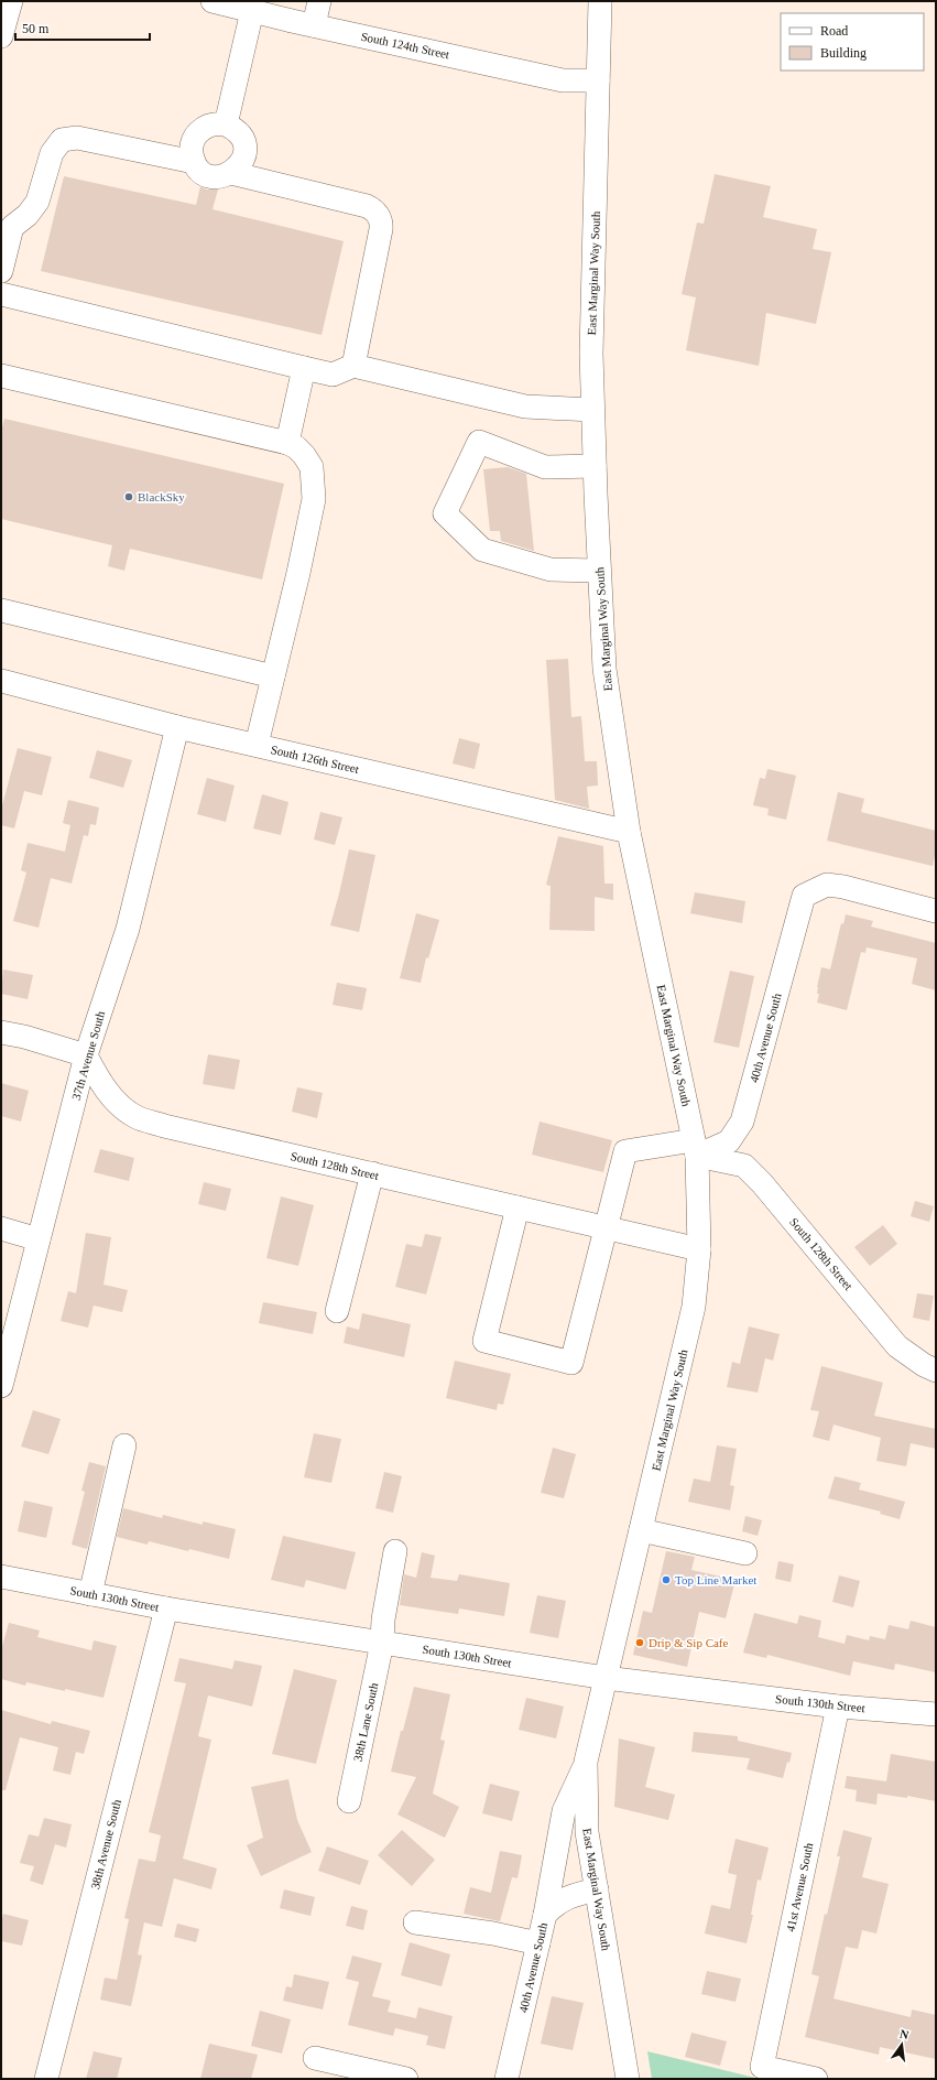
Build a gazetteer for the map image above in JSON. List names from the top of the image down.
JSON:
{
  "streets": {
    "street": [
      "South 124th Street",
      "East Marginal Way South",
      "South 126th Street",
      "40th Avenue South",
      "37th Avenue South",
      "South 128th Street",
      "South 130th Street",
      "38th Lane South",
      "38th Avenue South",
      "41st Avenue South"
    ]
  },
  "crossings": [
    ["South 124th Street", "East Marginal Way South"],
    ["East Marginal Way South", "South 126th Street"],
    ["East Marginal Way South", "40th Avenue South"],
    ["East Marginal Way South", "South 128th Street"],
    ["East Marginal Way South", "South 130th Street"],
    ["South 126th Street", "37th Avenue South"],
    ["40th Avenue South", "South 128th Street"],
    ["37th Avenue South", "South 128th Street"],
    ["South 130th Street", "38th Lane South"],
    ["South 130th Street", "38th Avenue South"],
    ["South 130th Street", "41st Avenue South"]
  ],
  "places": ["BlackSky", "Top Line Market", "Drip & Sip Cafe"],
  "legend": ["Road", "Building"],
  "scale_bar": "50 m",
  "north": "top"
}
